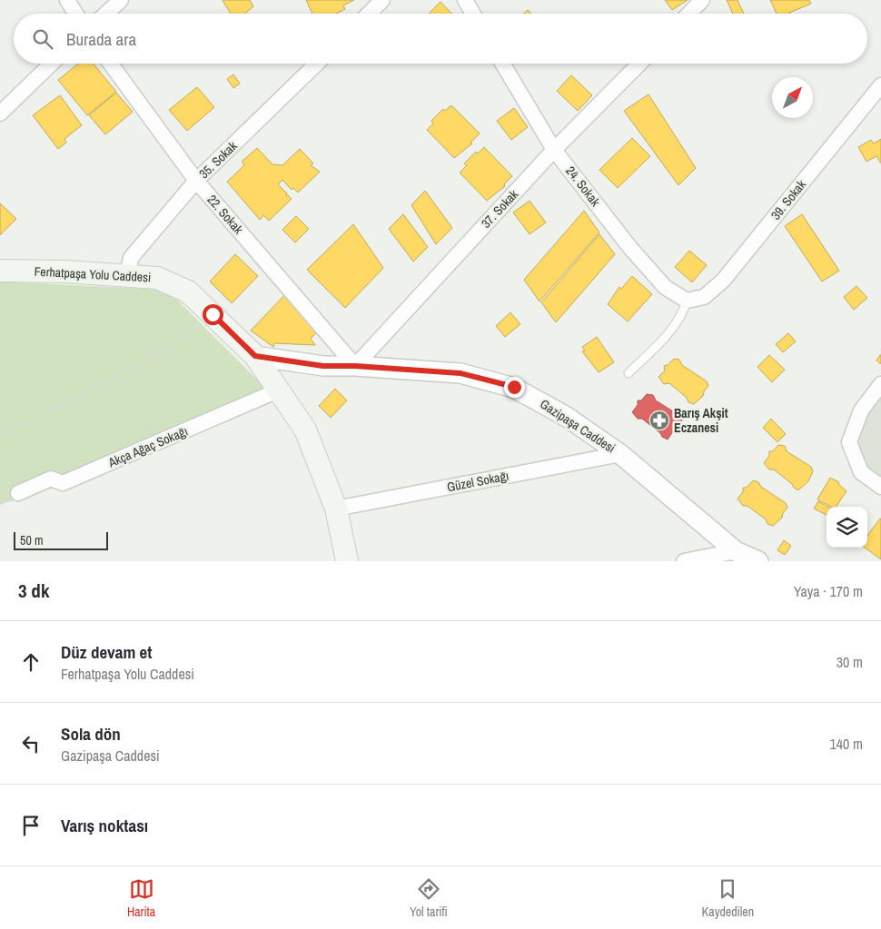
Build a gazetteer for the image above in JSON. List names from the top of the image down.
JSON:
{
  "streets": {
    "main road": ["Ferhatpaşa Yolu Caddesi"],
    "street": [
      "35. Sokak",
      "24. Sokak",
      "39. Sokak",
      "37. Sokak",
      "22. Sokak",
      "Gazipaşa Caddesi",
      "Akça Ağaç Sokağı",
      "Güzel Sokağı"
    ]
  },
  "crossings": [
    ["35. Sokak", "22. Sokak"],
    ["35. Sokak", "Ferhatpaşa Yolu Caddesi"],
    ["24. Sokak", "39. Sokak"],
    ["24. Sokak", "37. Sokak"],
    ["37. Sokak", "22. Sokak"],
    ["37. Sokak", "Gazipaşa Caddesi"],
    ["22. Sokak", "Gazipaşa Caddesi"],
    ["Ferhatpaşa Yolu Caddesi", "Gazipaşa Caddesi"],
    ["Ferhatpaşa Yolu Caddesi", "Akça Ağaç Sokağı"],
    ["Ferhatpaşa Yolu Caddesi", "Güzel Sokağı"],
    ["Gazipaşa Caddesi", "Güzel Sokağı"]
  ],
  "places": {
    "pharmacy": ["Barış Akşit Eczanesi"]
  },
  "scale_bar": "50 m",
  "north": "top right",
  "page": {
    "search": "Burada ara",
    "scale": "50 m",
    "heading": ["3 dk", "Yaya · 170 m"],
    "list": [
      ["Düz devam et", "Ferhatpaşa Yolu Caddesi", "30 m"],
      ["Sola dön", "Gazipaşa Caddesi", "140 m"],
      "Varış noktası"
    ],
    "nav": ["Harita", "Yol tarifi", "Kaydedilen"]
  }
}
